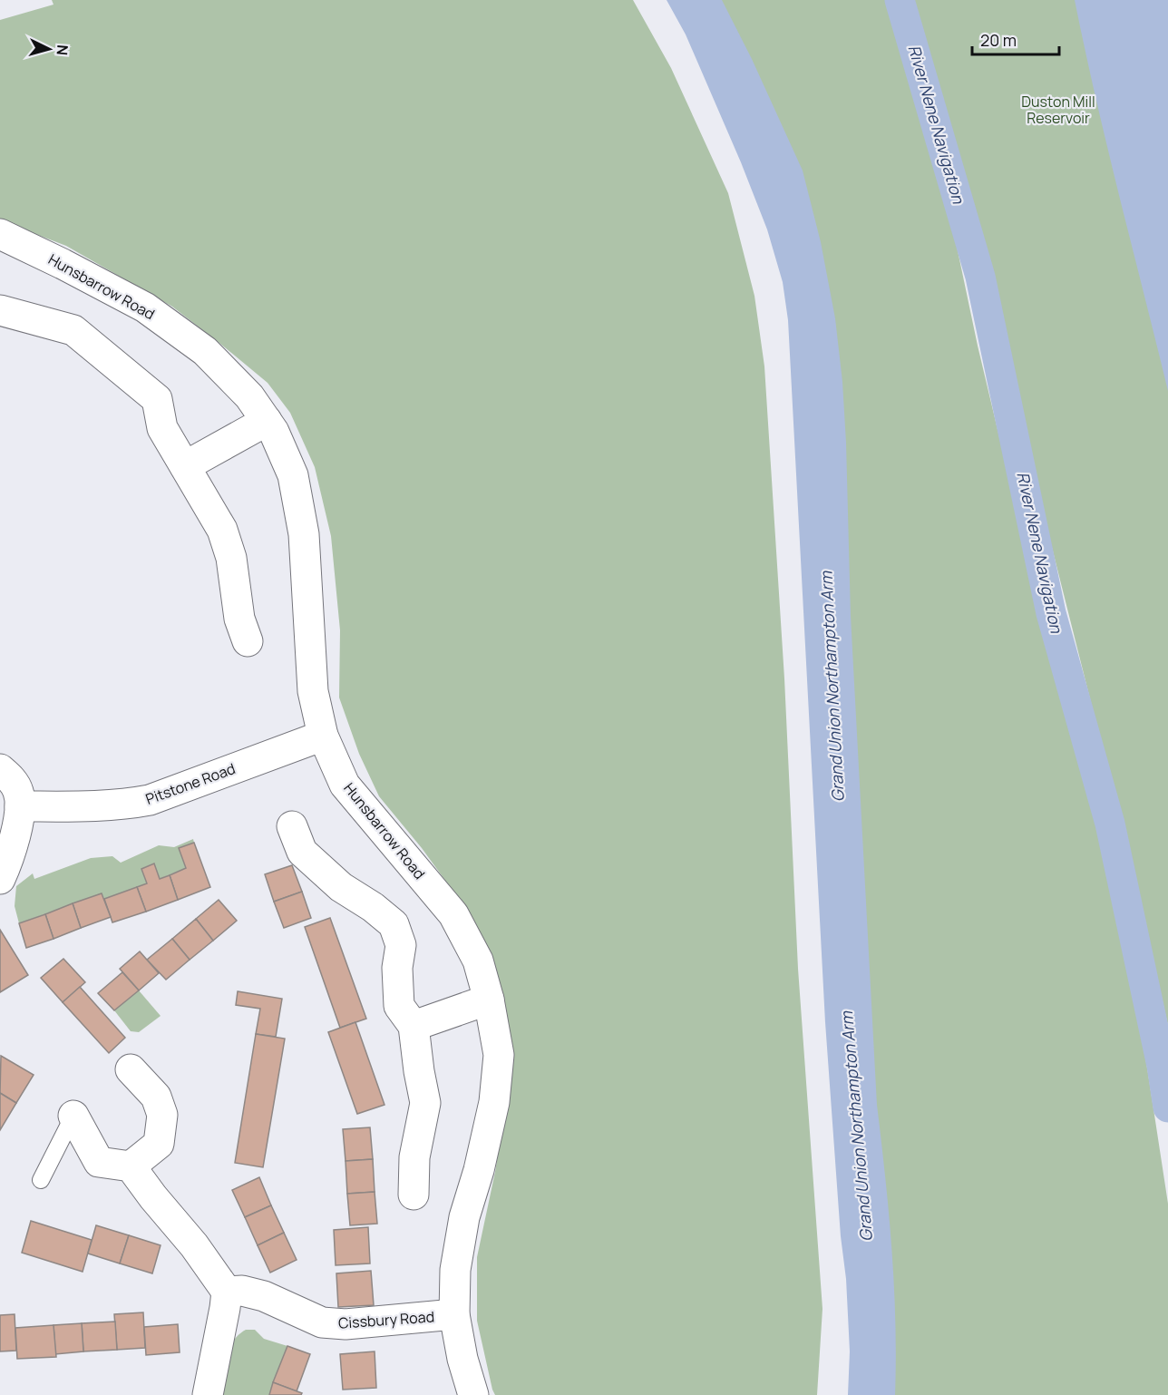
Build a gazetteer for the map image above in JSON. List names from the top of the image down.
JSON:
{
  "streets": {
    "street": ["Hunsbarrow Road", "Pitstone Road", "Cissbury Road"]
  },
  "crossings": [
    ["Hunsbarrow Road", "Pitstone Road"],
    ["Hunsbarrow Road", "Cissbury Road"]
  ],
  "water": ["River Nene Navigation", "Grand Union Northampton Arm"],
  "parks": ["Duston Mill Reservoir"],
  "scale_bar": "20 m",
  "north": "right"
}
